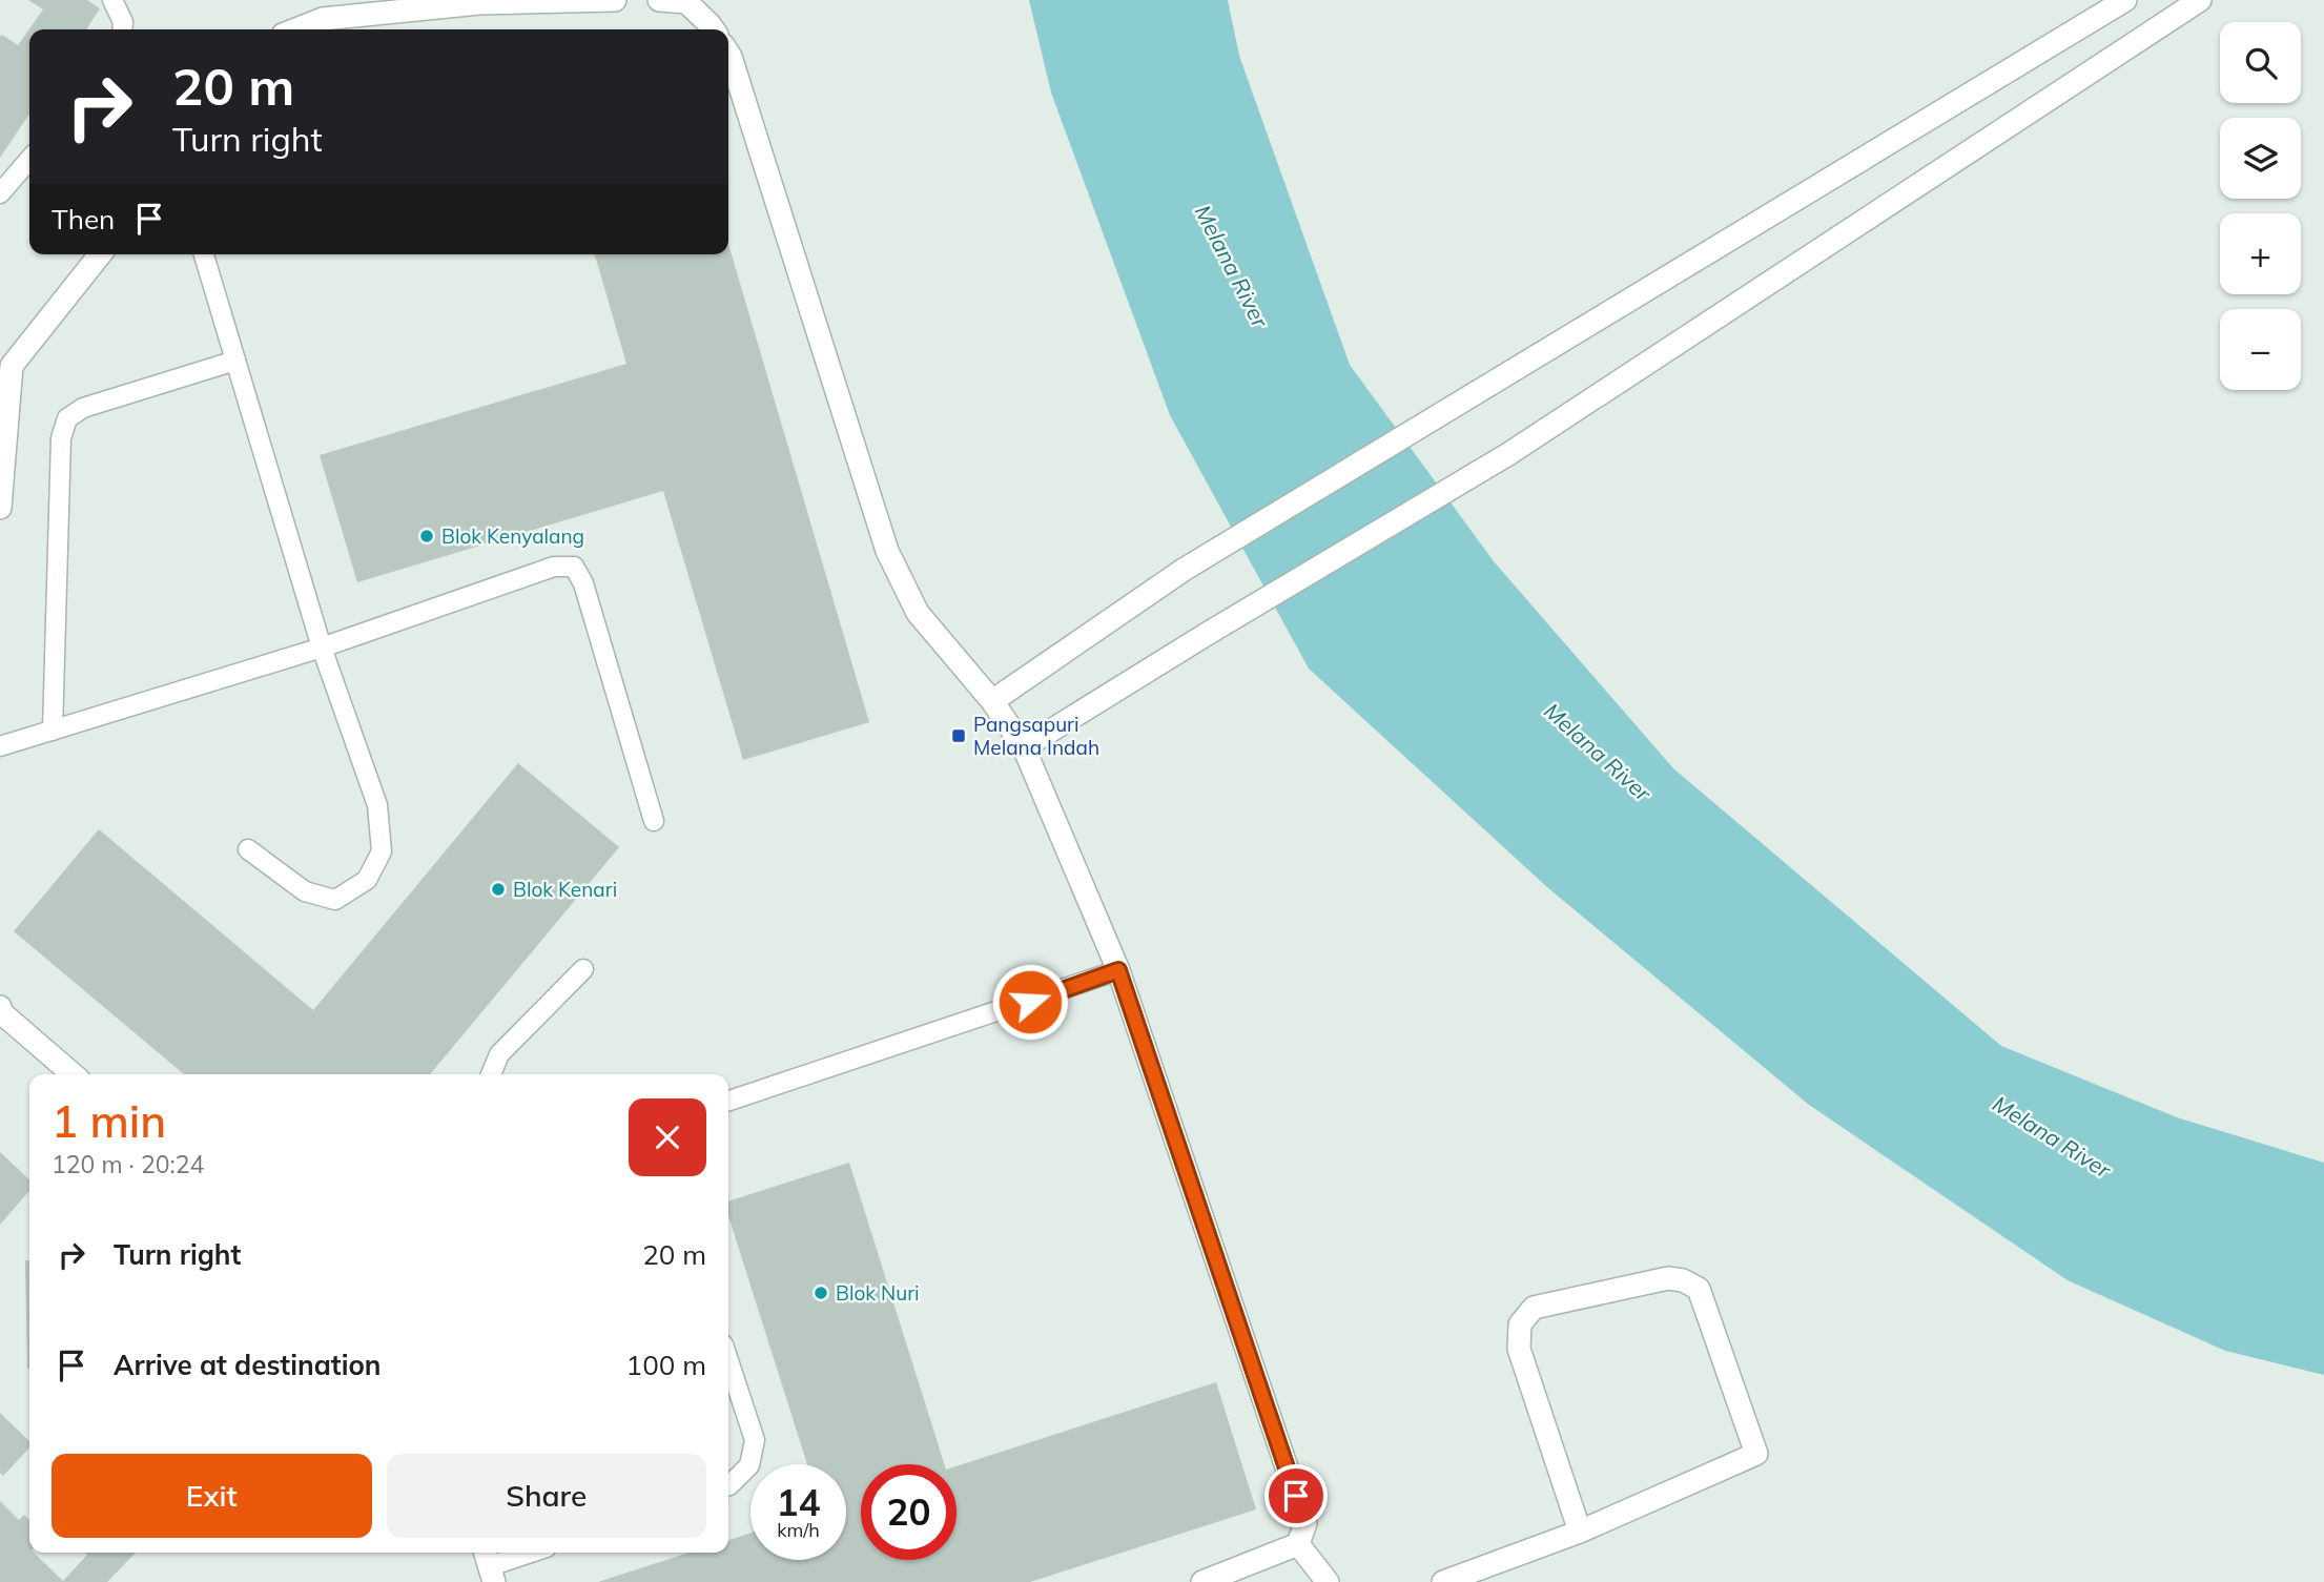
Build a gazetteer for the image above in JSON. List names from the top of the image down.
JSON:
{
  "water": ["Melana River"],
  "places": {
    "other": ["Blok Kenyalang", "Blok Kenari", "Blok Nuri"],
    "transit": ["Pangsapuri Melana Indah"]
  },
  "page": {
    "map_buttons": ["+", "−"],
    "turn": ["20 m", "Turn right"],
    "then": "Then",
    "heading": ["1 min", "120 m · 20:24"],
    "list": [
      {
        "name": "Turn right",
        "value": "20 m"
      },
      {
        "name": "Arrive at destination",
        "value": "100 m"
      }
    ],
    "buttons": ["Exit", "Share"],
    "speed": "14 km/h",
    "limit": "20"
  }
}
